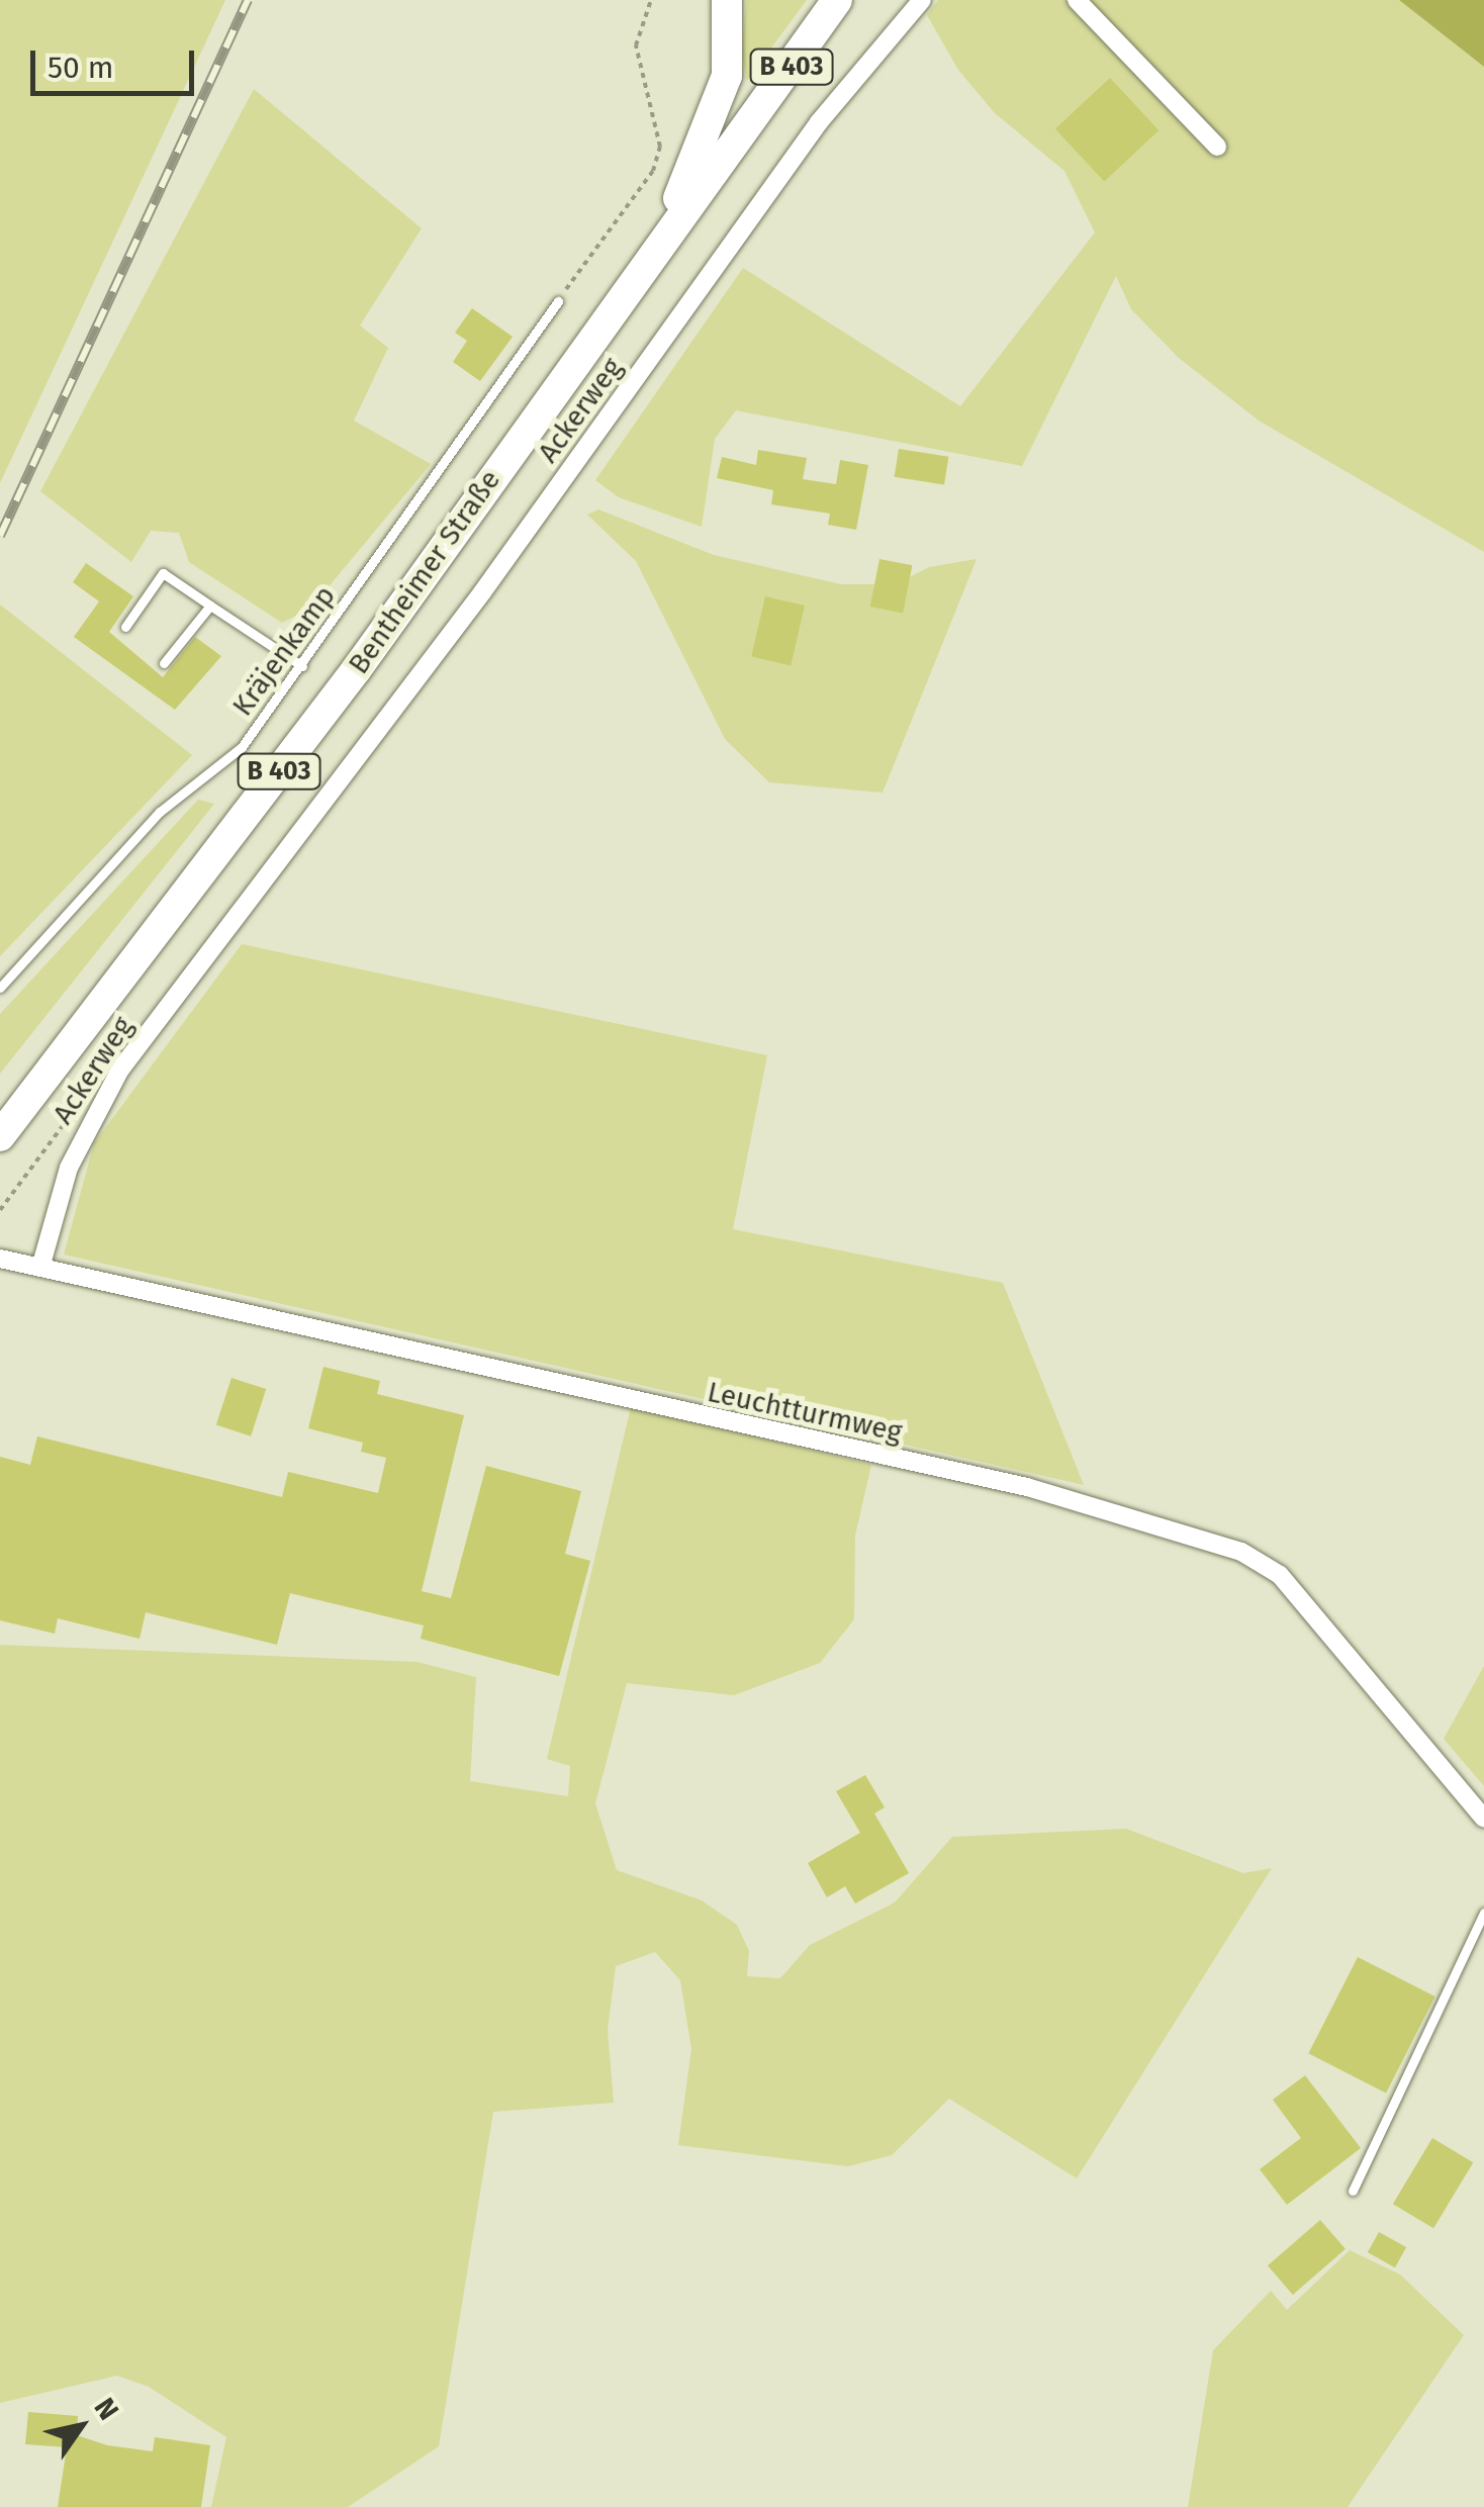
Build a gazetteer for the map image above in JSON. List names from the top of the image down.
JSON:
{
  "streets": {
    "main road": ["B 403", "Bentheimer Straße"],
    "street": ["Ackerweg", "Leuchtturmweg"],
    "lane": ["Kräjenkamp"]
  },
  "crossings": [
    ["Ackerweg", "Leuchtturmweg"]
  ],
  "scale_bar": "50 m",
  "north": "top right"
}
